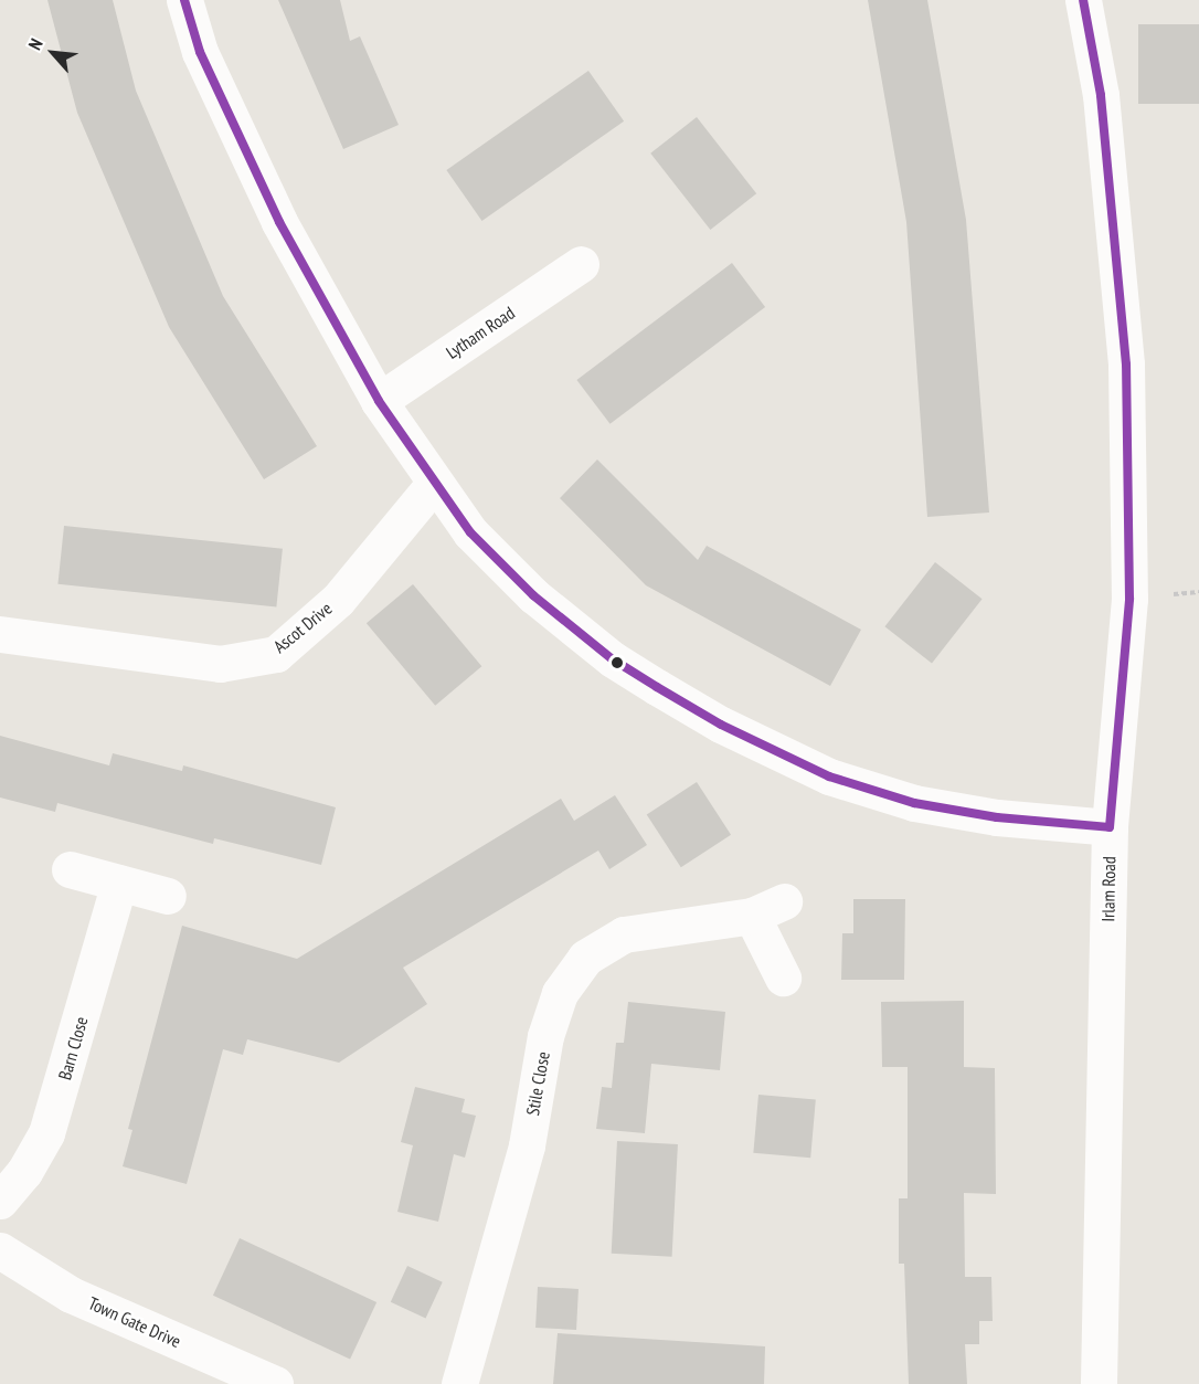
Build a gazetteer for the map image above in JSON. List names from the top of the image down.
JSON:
{
  "streets": {
    "street": [
      "Lytham Road",
      "Ascot Drive",
      "Irlam Road",
      "Barn Close",
      "Stile Close",
      "Town Gate Drive"
    ]
  },
  "north": "top left"
}
